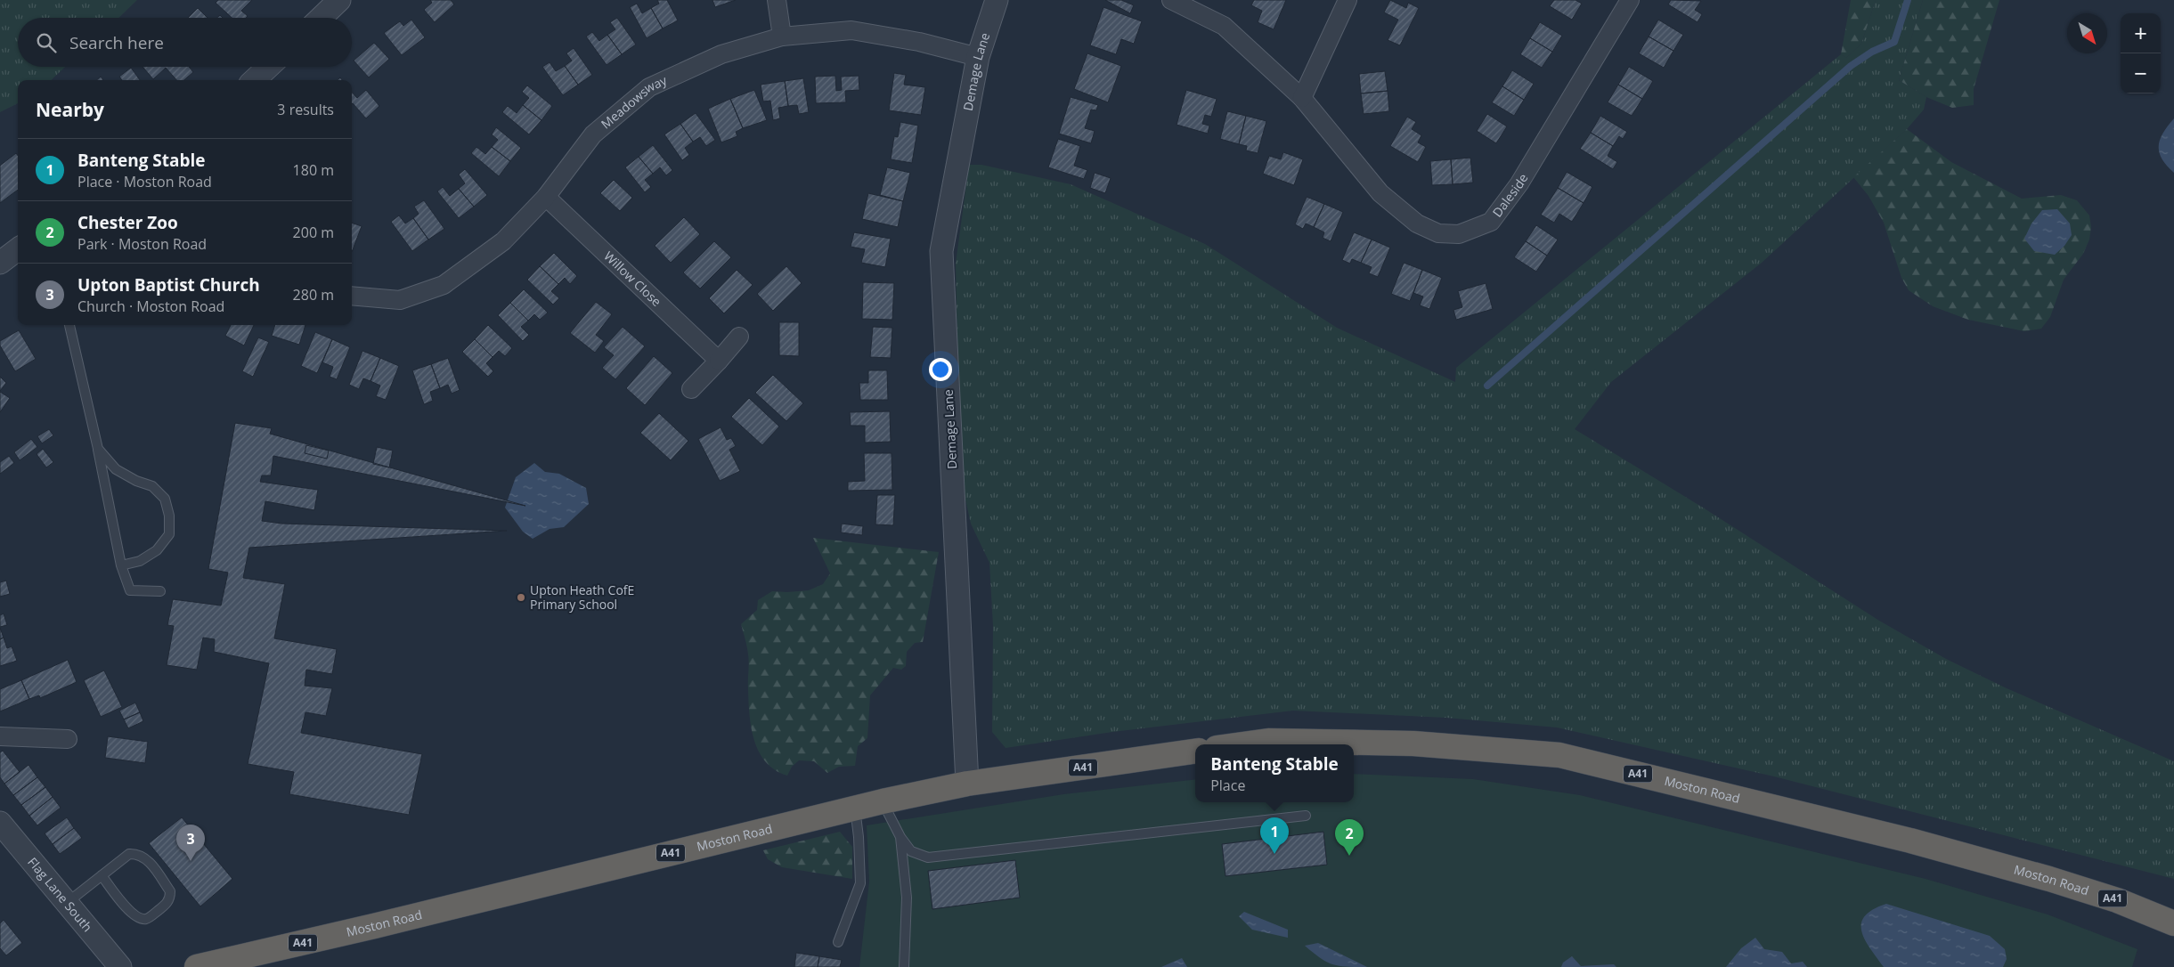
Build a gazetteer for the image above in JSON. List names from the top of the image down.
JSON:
{
  "streets": {
    "highway": ["A41", "Moston Road"],
    "street": [
      "Demage Lane",
      "Meadowsway",
      "Daleside",
      "Willow Close",
      "Flag Lane South"
    ]
  },
  "crossings": [
    ["Demage Lane", "Meadowsway"],
    ["Demage Lane", "Moston Road"],
    ["Meadowsway", "Willow Close"]
  ],
  "places": ["Upton Heath CofE Primary School"],
  "north": "bottom right",
  "page": {
    "map_buttons": ["+", "−"],
    "search": "Search here",
    "heading": ["Nearby", "3 results"],
    "list": [
      {
        "mark": "1",
        "name": "Banteng Stable",
        "note": "Place · Moston Road",
        "value": "180 m"
      },
      {
        "mark": "2",
        "name": "Chester Zoo",
        "note": "Park · Moston Road",
        "value": "200 m"
      },
      {
        "mark": "3",
        "name": "Upton Baptist Church",
        "note": "Church · Moston Road",
        "value": "280 m"
      }
    ],
    "popup": ["Banteng Stable", "Place"],
    "pins": ["1", "2", "3"]
  }
}
